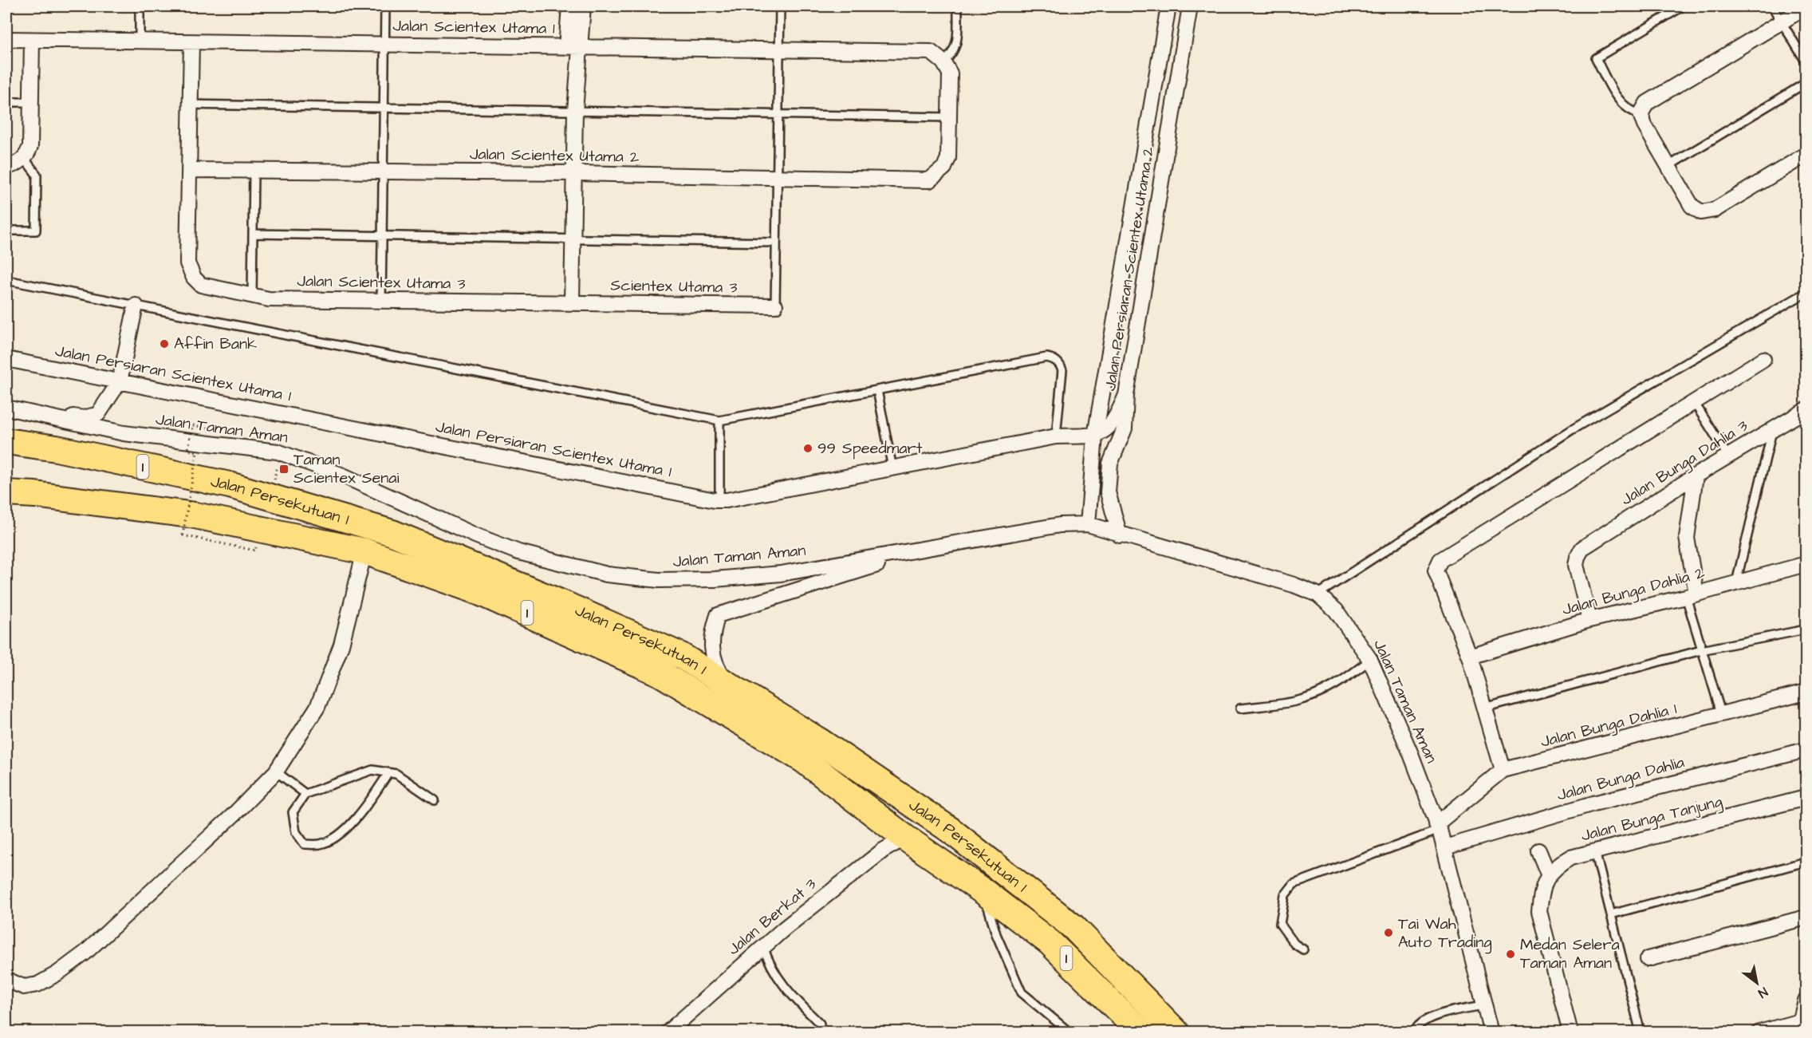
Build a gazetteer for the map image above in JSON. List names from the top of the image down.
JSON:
{
  "streets": {
    "highway": ["1", "Jalan Persekutuan 1"],
    "street": [
      "Jalan Scientex Utama 1",
      "Jalan Scientex Utama 2",
      "Jalan Persiaran Scientex Utama 2",
      "Jalan Scientex Utama 3",
      "Scientex Utama 3",
      "Jalan Persiaran Scientex Utama 1",
      "Jalan Taman Aman",
      "Jalan Bunga Dahlia 3",
      "Jalan Bunga Dahlia 2",
      "Jalan Bunga Dahlia 1",
      "Jalan Bunga Dahlia",
      "Jalan Bunga Tanjung",
      "Jalan Berkat 3"
    ]
  },
  "crossings": [
    ["Jalan Scientex Utama 2", "Jalan Scientex Utama 3"],
    ["Jalan Persiaran Scientex Utama 2", "Jalan Persiaran Scientex Utama 1"],
    ["Jalan Persiaran Scientex Utama 2", "Jalan Taman Aman"],
    ["Jalan Scientex Utama 3", "Scientex Utama 3"],
    ["Jalan Taman Aman", "Jalan Persekutuan 1"],
    ["Jalan Taman Aman", "Jalan Bunga Dahlia 1"],
    ["Jalan Taman Aman", "Jalan Bunga Dahlia"],
    ["Jalan Bunga Dahlia 3", "Jalan Bunga Dahlia 2"],
    ["Jalan Persekutuan 1", "Jalan Berkat 3"]
  ],
  "places": {
    "other": [
      "Affin Bank",
      "99 Speedmart",
      "Tai Wah Auto Trading",
      "Medan Selera Taman Aman"
    ],
    "transit": ["Taman Scientex Senai"]
  },
  "north": "bottom right"
}
